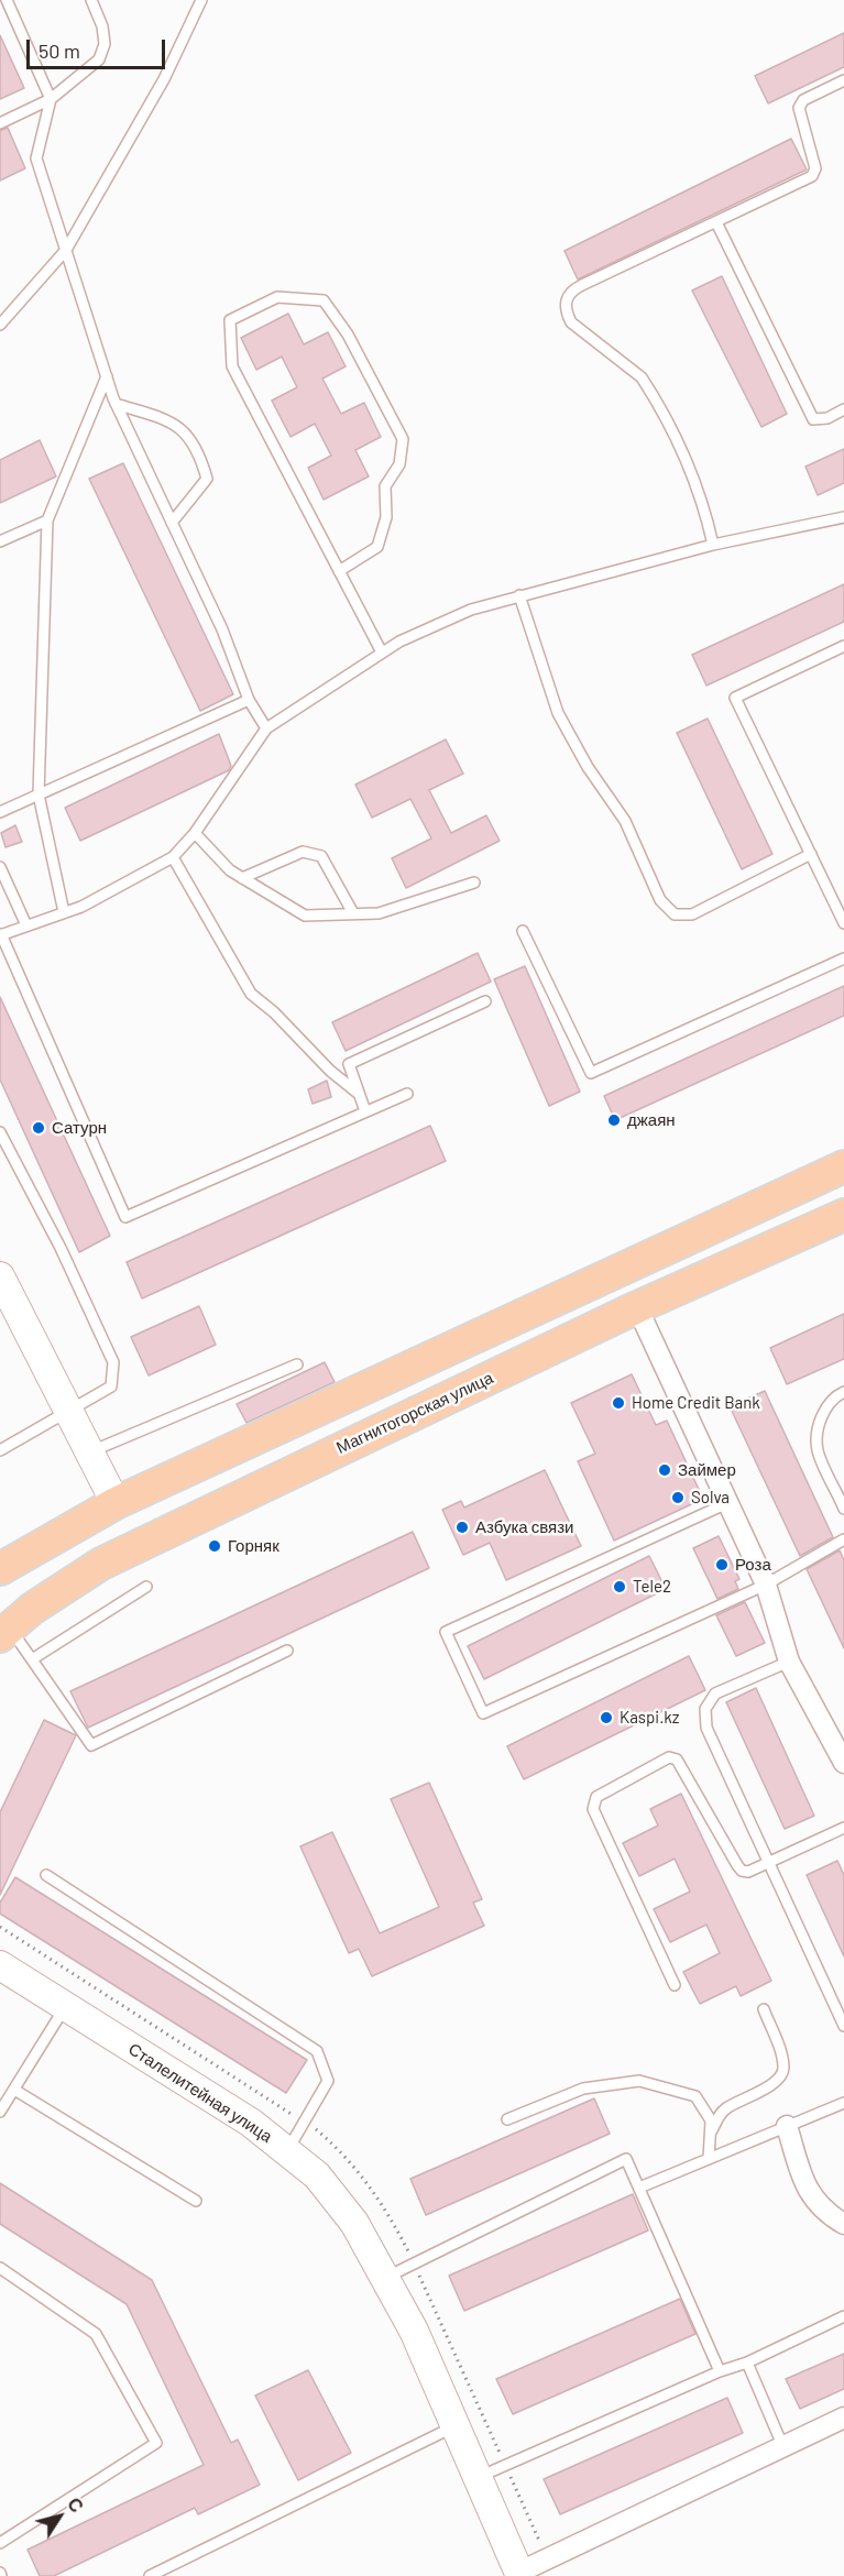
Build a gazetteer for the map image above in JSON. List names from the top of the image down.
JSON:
{
  "streets": {
    "main road": ["Магнитогорская улица"],
    "street": ["Сталелитейная улица"]
  },
  "places": [
    "джаян",
    "Сатурн",
    "Home Credit Bank",
    "Займер",
    "Solva",
    "Азбука связи",
    "Горняк",
    "Роза",
    "Tele2",
    "Kaspi.kz"
  ],
  "scale_bar": "50 m",
  "north": "top right"
}
